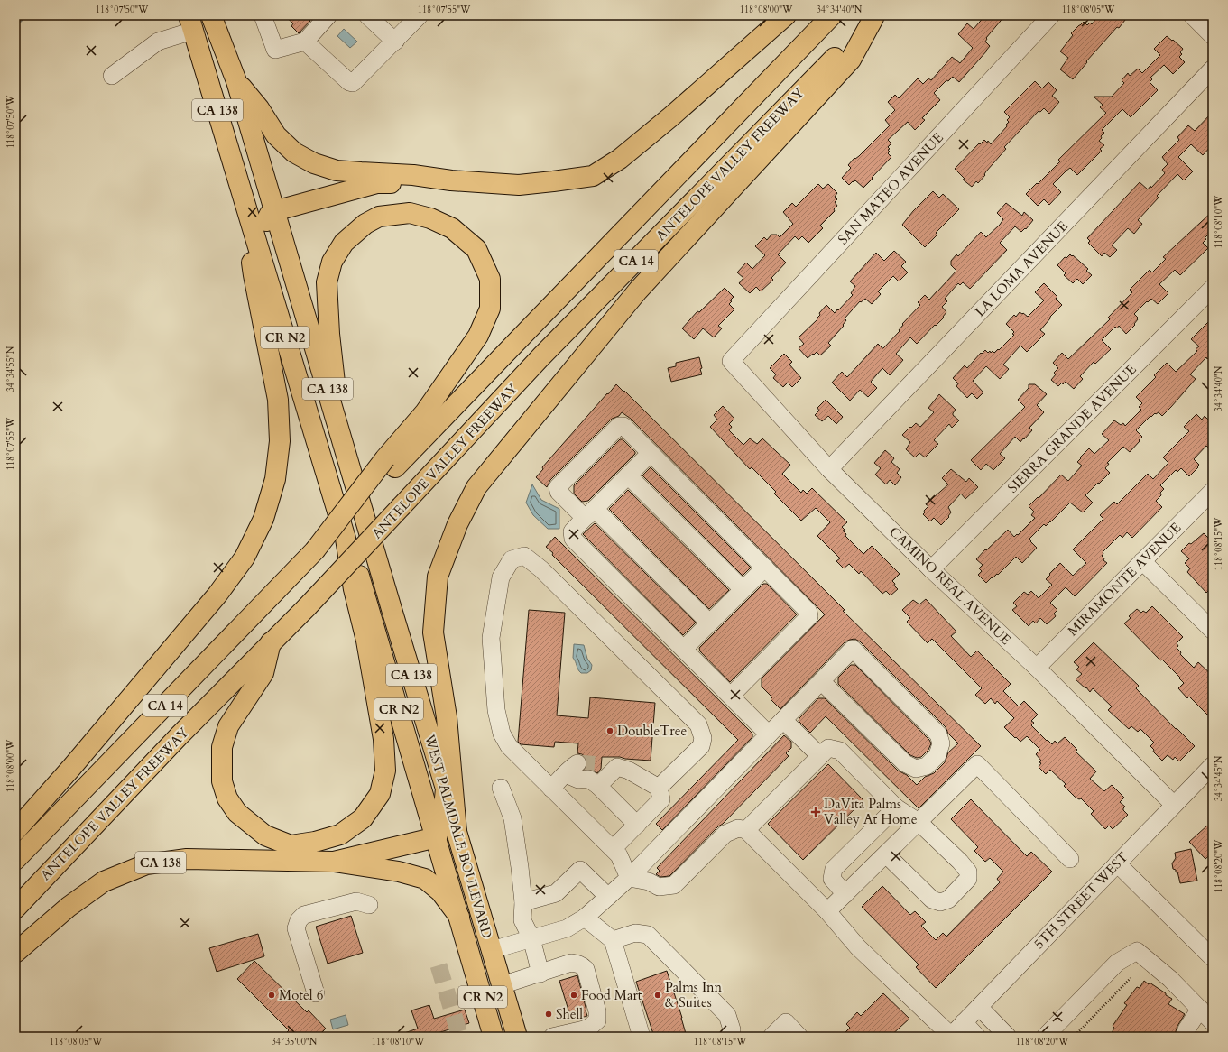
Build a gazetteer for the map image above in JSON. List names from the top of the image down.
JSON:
{
  "streets": {
    "main road": [
      "CA 138",
      "ANTELOPE VALLEY FREEWAY",
      "CA 14",
      "CR N2",
      "WEST PALMDALE BOULEVARD"
    ],
    "street": [
      "SAN MATEO AVENUE",
      "LA LOMA AVENUE",
      "SIERRA GRANDE AVENUE",
      "MIRAMONTE AVENUE",
      "CAMINO REAL AVENUE",
      "5TH STREET WEST"
    ]
  },
  "crossings": [
    ["CA 138", "CR N2"],
    ["CA 138", "WEST PALMDALE BOULEVARD"],
    ["SAN MATEO AVENUE", "CAMINO REAL AVENUE"],
    ["LA LOMA AVENUE", "CAMINO REAL AVENUE"],
    ["CR N2", "WEST PALMDALE BOULEVARD"],
    ["SIERRA GRANDE AVENUE", "CAMINO REAL AVENUE"],
    ["MIRAMONTE AVENUE", "CAMINO REAL AVENUE"],
    ["CAMINO REAL AVENUE", "5TH STREET WEST"]
  ],
  "places": {
    "other": [
      "DoubleTree",
      "Motel 6",
      "Food Mart",
      "Palms Inn & Suites",
      "Shell"
    ],
    "health": ["DaVita Palms Valley At Home"]
  },
  "coordinates": [
    "118°07'50\"W",
    "118°07'55\"W",
    "118°08'00\"W",
    "34°34'40\"N",
    "118°08'05\"W",
    "118°08'10\"W",
    "34°34'55\"N",
    "118°08'15\"W",
    "34°34'45\"N",
    "118°08'20\"W",
    "34°35'00\"N"
  ]
}
